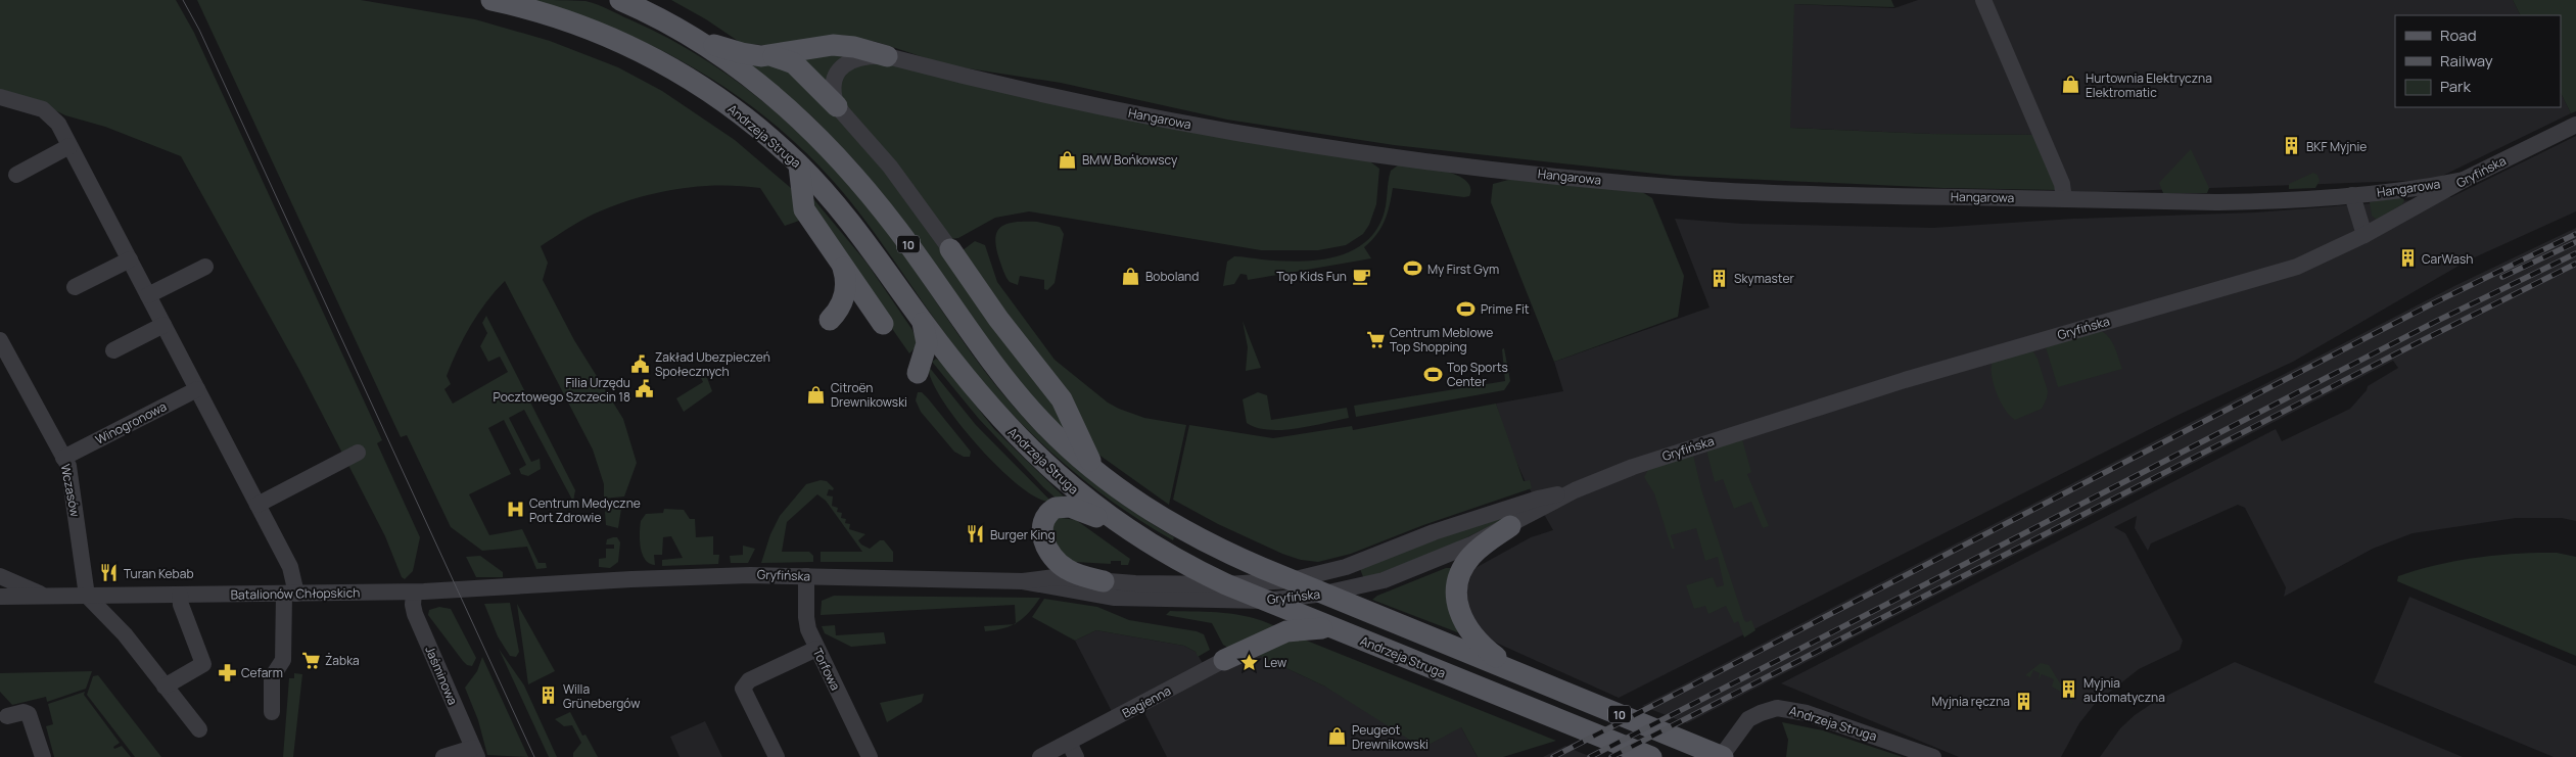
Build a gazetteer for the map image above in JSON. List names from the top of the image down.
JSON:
{
  "streets": {
    "main road": ["Andrzeja Struga", "10"],
    "street": [
      "Hangarowa",
      "Gryfińska",
      "Winogronowa",
      "Wczasów",
      "Batalionów Chłopskich",
      "Torfowa",
      "Jaśminowa",
      "Bagienna"
    ]
  },
  "crossings": [
    ["Hangarowa", "Gryfińska"],
    ["Andrzeja Struga", "Gryfińska"],
    ["Andrzeja Struga", "10"],
    ["Gryfińska", "Batalionów Chłopskich"],
    ["Gryfińska", "Torfowa"],
    ["Winogronowa", "Wczasów"],
    ["Wczasów", "Batalionów Chłopskich"],
    ["Batalionów Chłopskich", "Jaśminowa"]
  ],
  "places": {
    "shop": [
      "Hurtownia Elektryczna Elektromatic",
      "BMW Bońkowscy",
      "Boboland",
      "Citroën Drewnikowski",
      "Peugeot Drewnikowski"
    ],
    "building": [
      "BKF Myjnie",
      "CarWash",
      "Skymaster",
      "Myjnia automatyczna",
      "Willa Grünebergów",
      "Myjnia ręczna"
    ],
    "sports": ["My First Gym", "Prime Fit", "Top Sports Center"],
    "cafe": ["Top Kids Fun"],
    "supermarket": ["Centrum Meblowe Top Shopping", "Żabka"],
    "public building": ["Zakład Ubezpieczeń Społecznych", "Filia Urzędu Pocztowego Szczecin 18"],
    "hospital": ["Centrum Medyczne Port Zdrowie"],
    "restaurant": ["Burger King", "Turan Kebab"],
    "place": ["Lew"],
    "pharmacy": ["Cefarm"]
  },
  "legend": ["Road", "Railway", "Park"]
}
